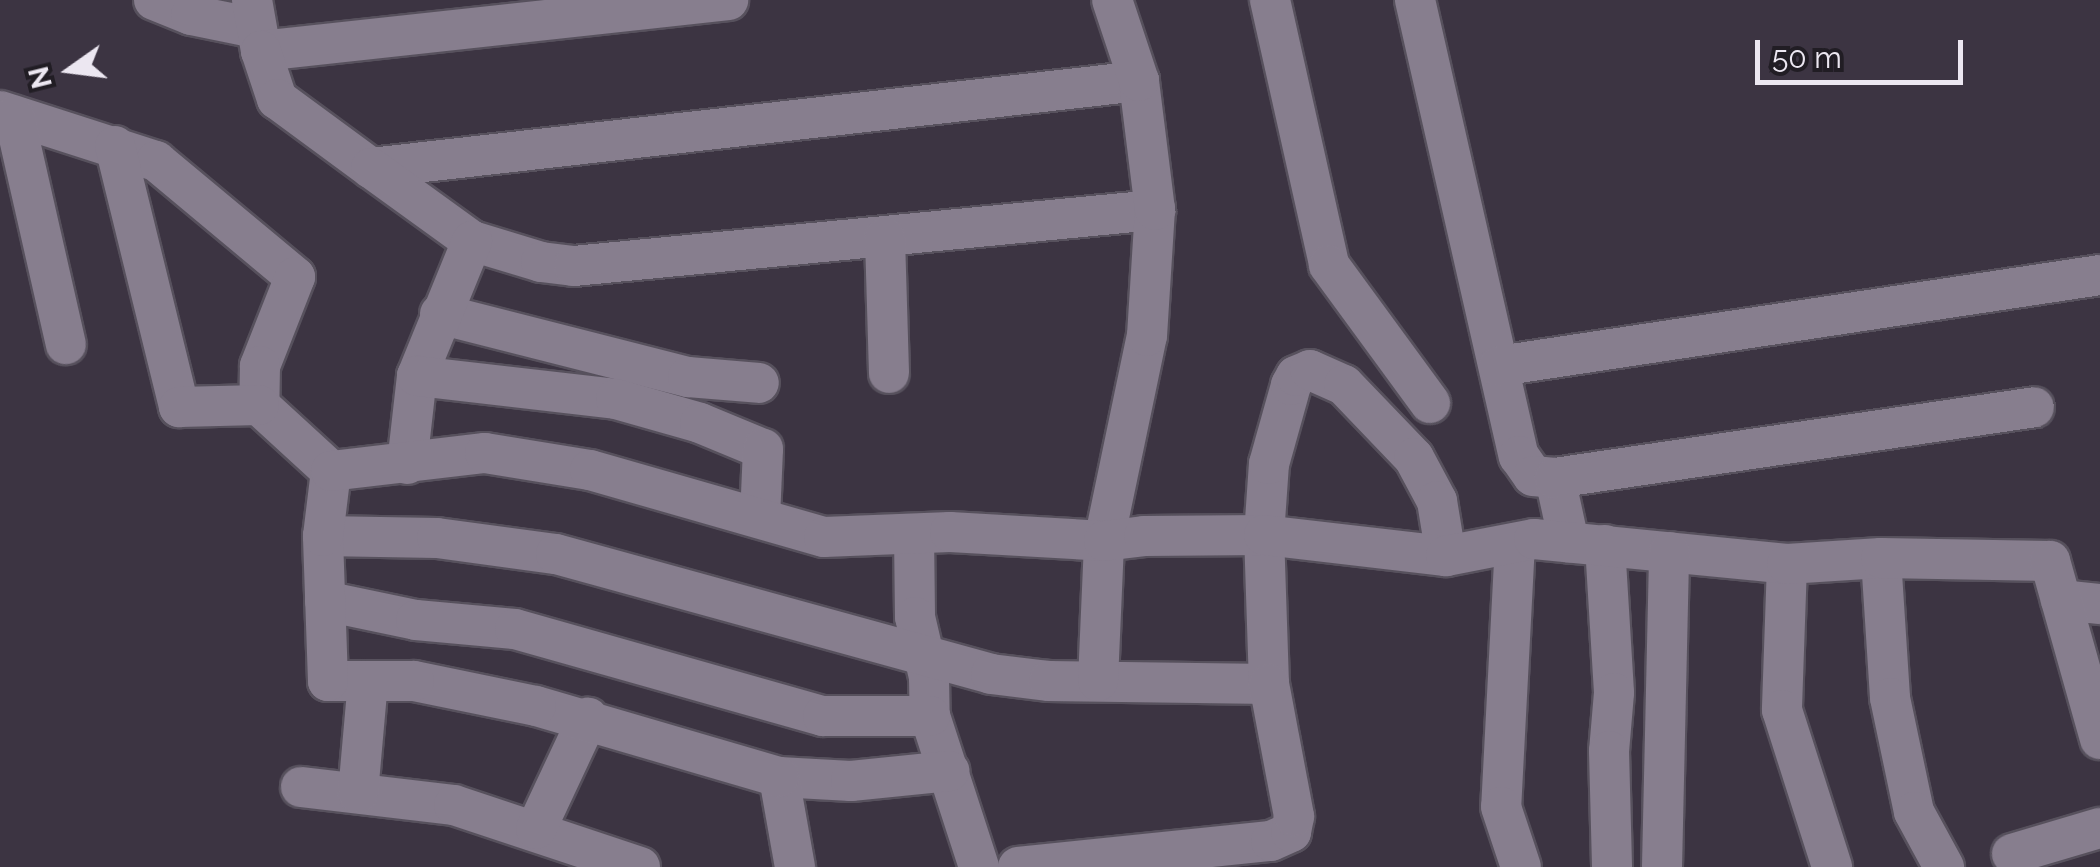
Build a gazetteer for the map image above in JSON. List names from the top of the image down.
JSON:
{
  "scale_bar": "50 m",
  "north": "left"
}
